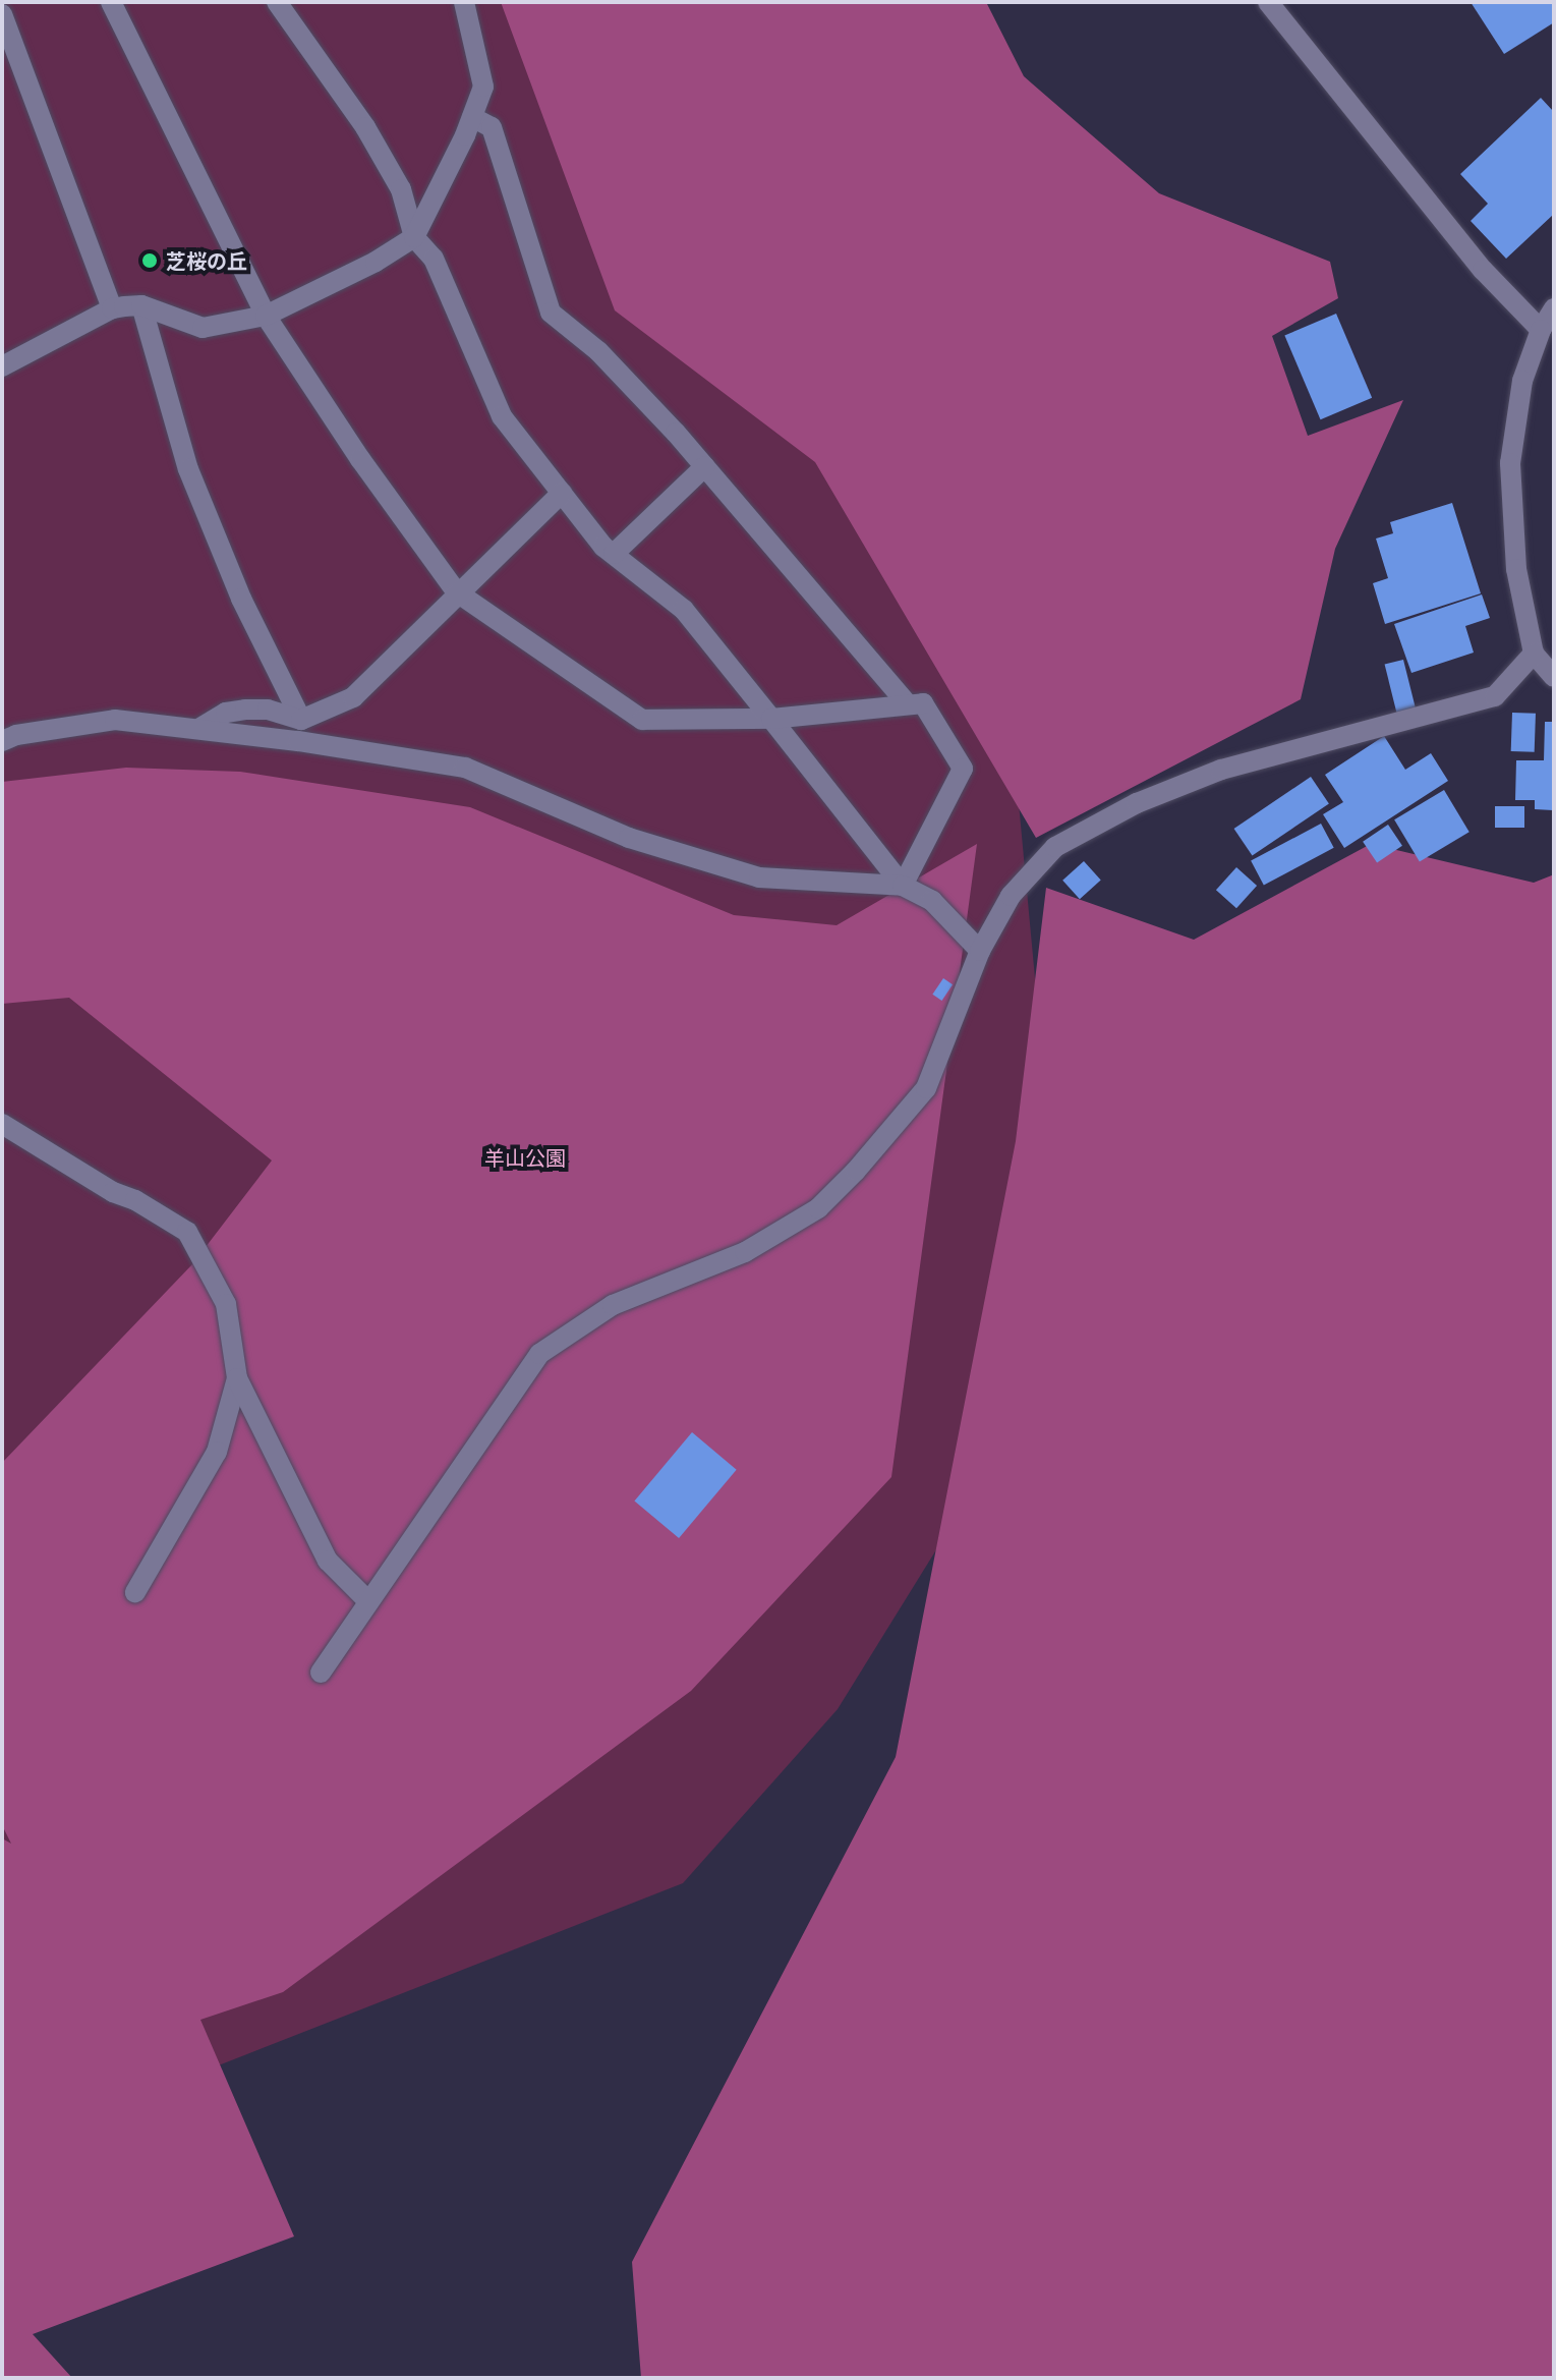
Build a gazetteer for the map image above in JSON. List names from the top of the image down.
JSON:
{
  "parks": ["羊山公園"],
  "places": ["芝桜の丘"]
}
